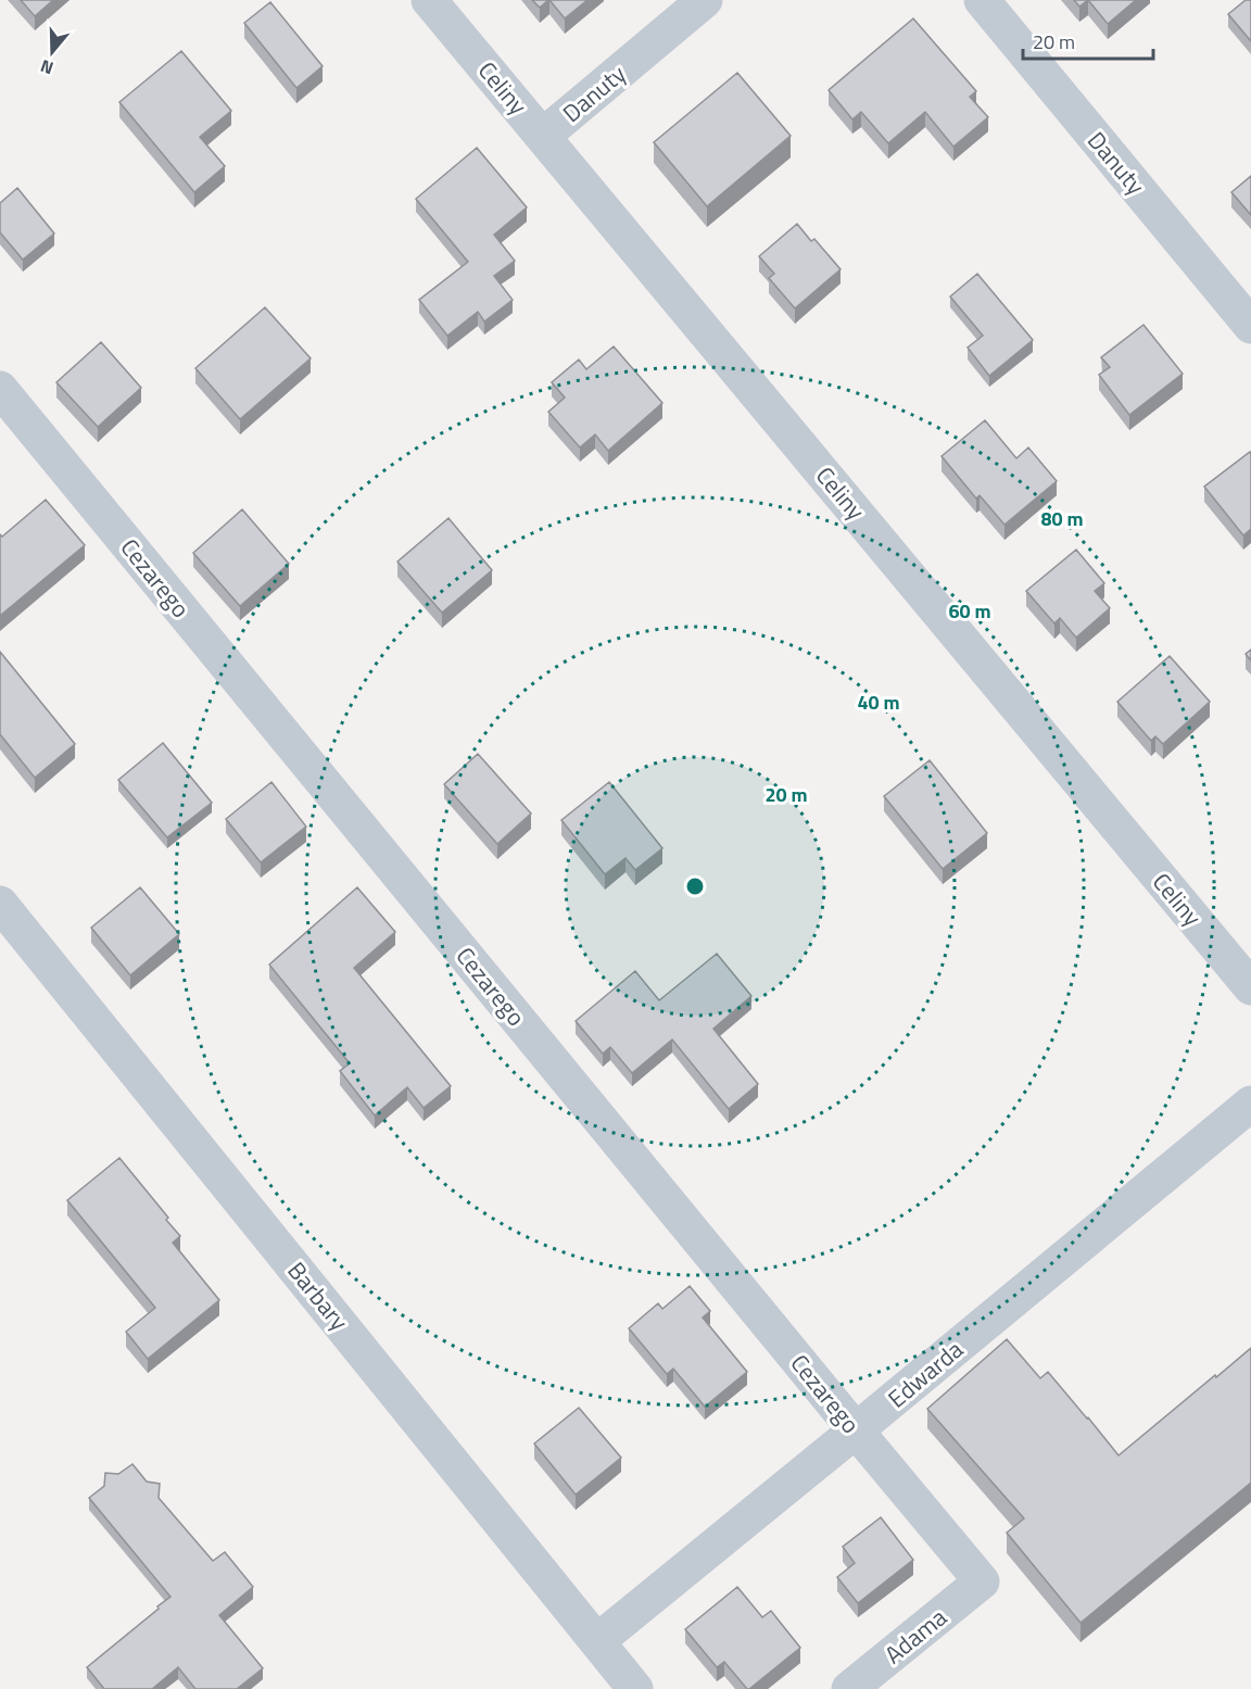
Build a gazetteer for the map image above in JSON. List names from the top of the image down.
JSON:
{
  "streets": {
    "street": [
      "Celiny",
      "Danuty",
      "Cezarego",
      "Barbary",
      "Edwarda",
      "Adama"
    ]
  },
  "crossings": [
    ["Celiny", "Danuty"],
    ["Cezarego", "Edwarda"],
    ["Cezarego", "Adama"],
    ["Barbary", "Edwarda"]
  ],
  "scale_bar": "20 m",
  "north": "bottom",
  "rings": [
    "80 m",
    "60 m",
    "40 m",
    "20 m"
  ]
}
